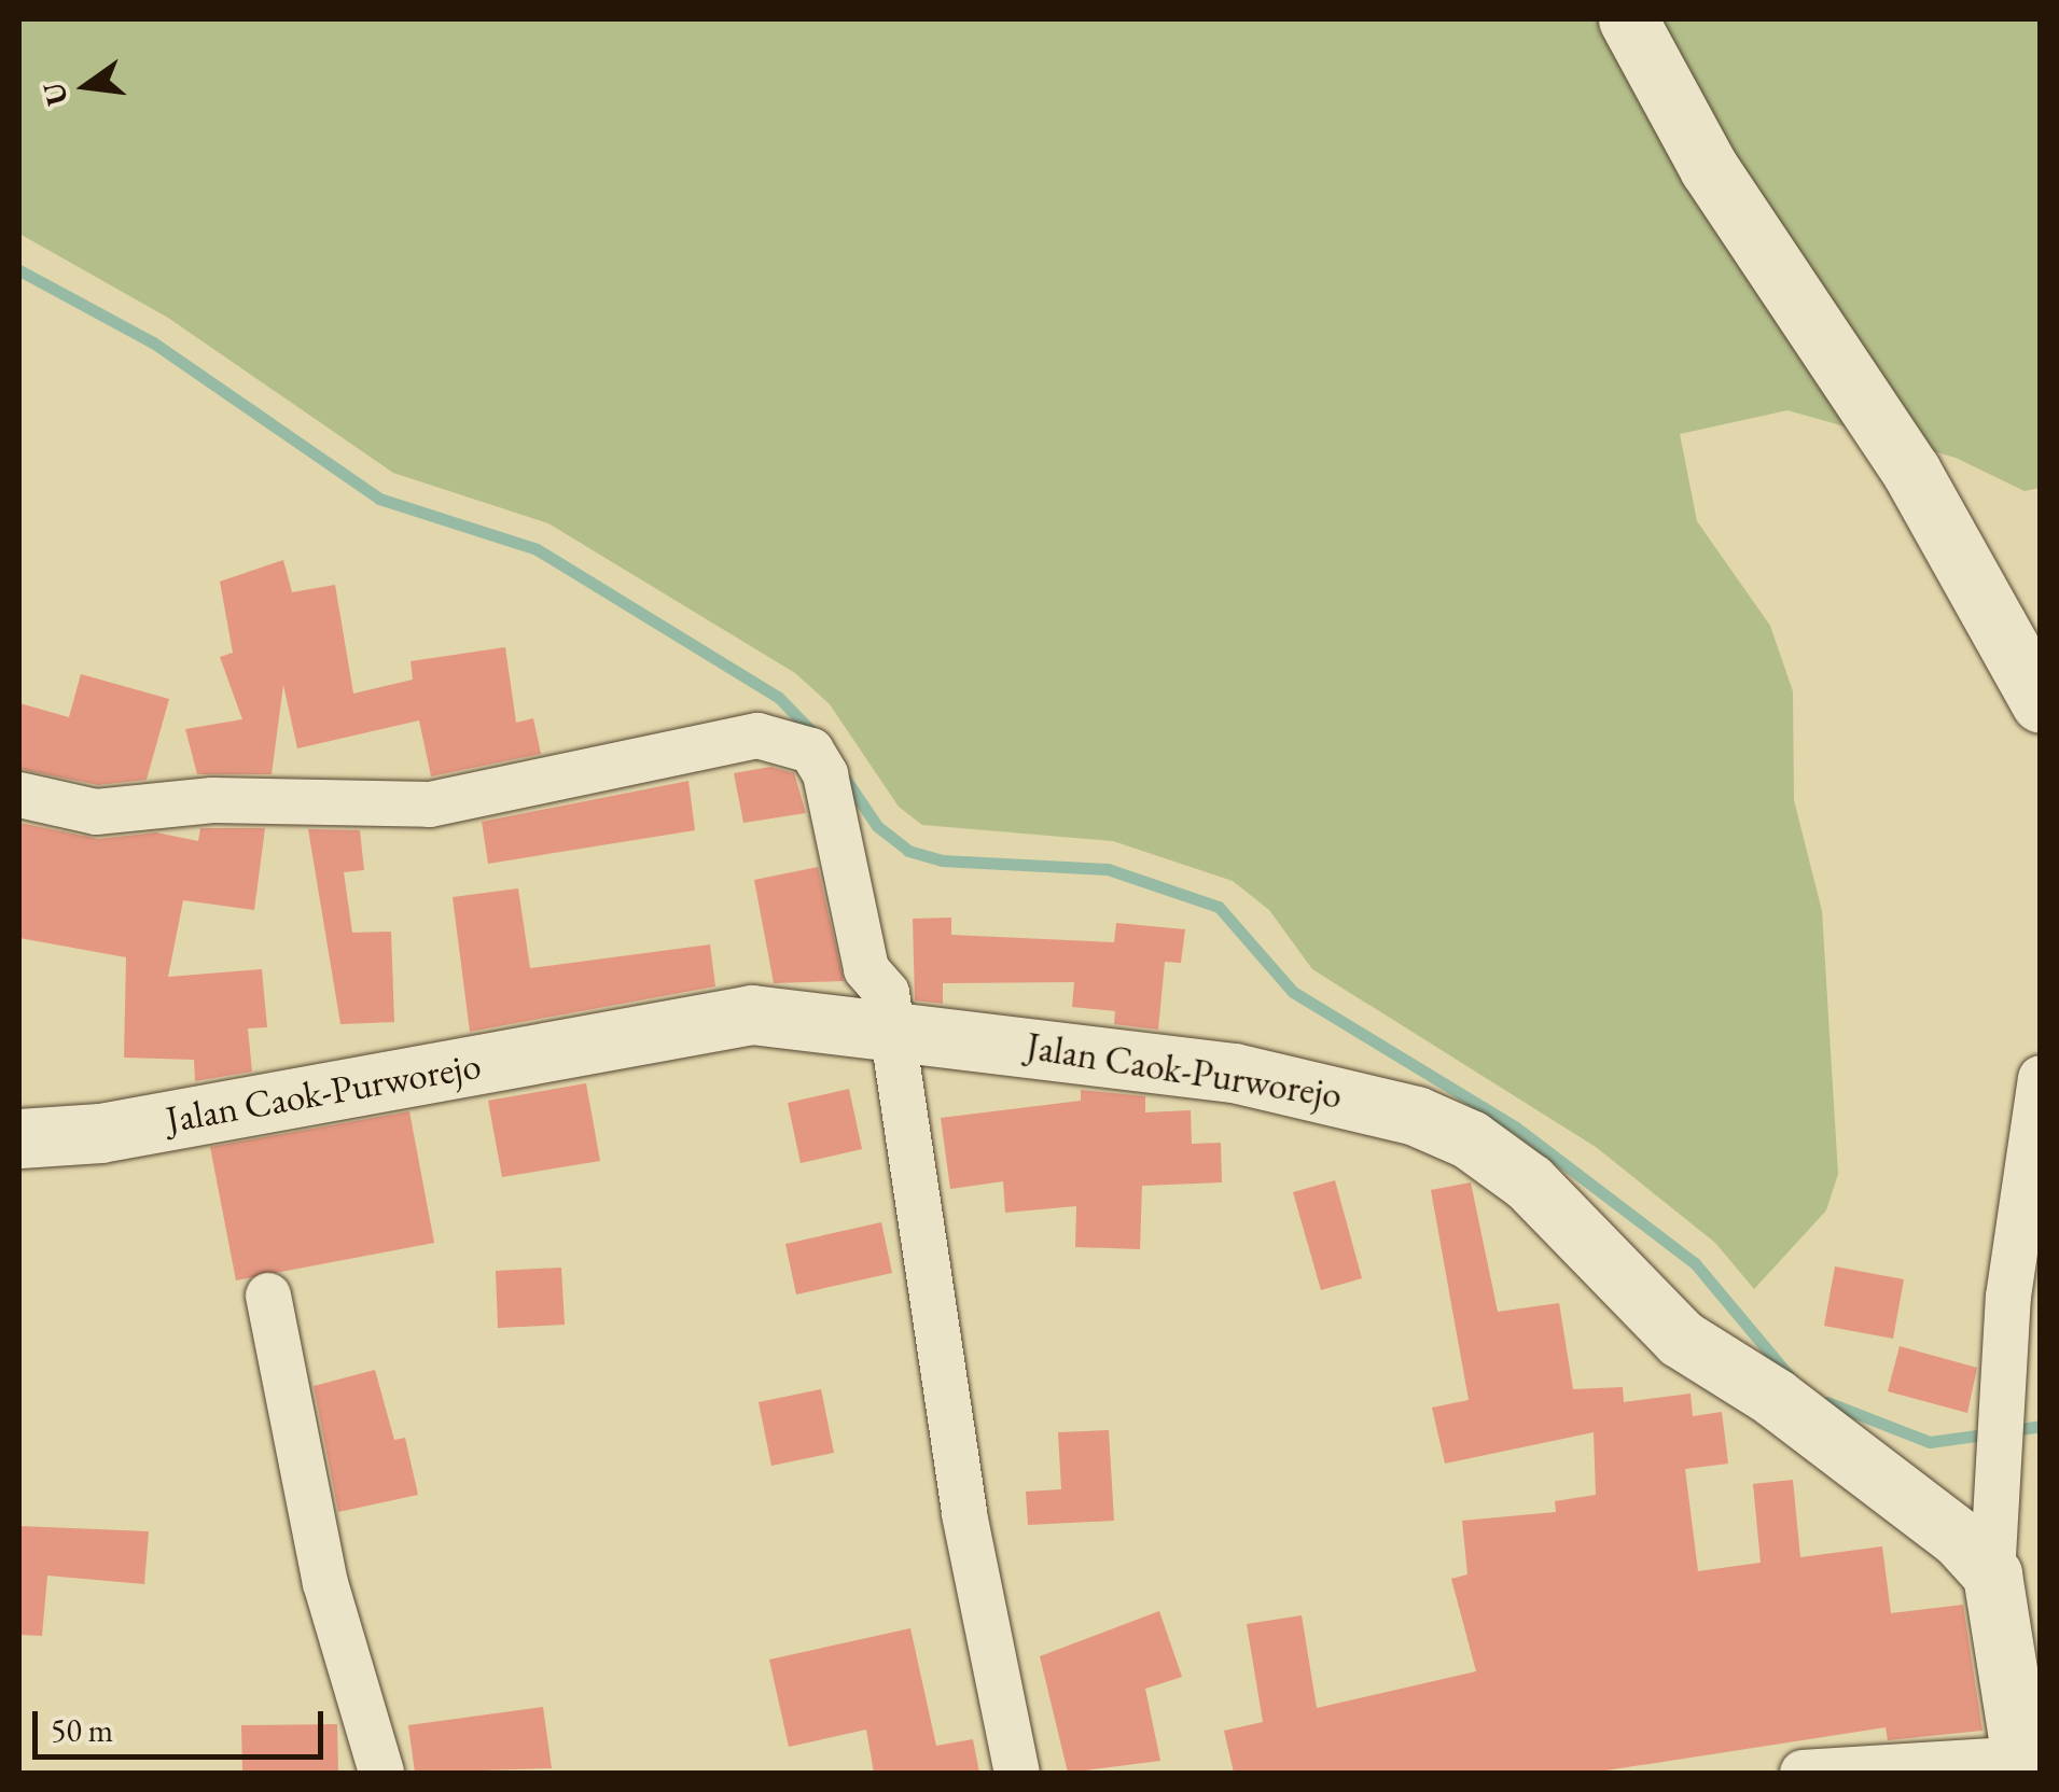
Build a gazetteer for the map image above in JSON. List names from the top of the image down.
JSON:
{
  "streets": {
    "street": ["Jalan Caok-Purworejo"]
  },
  "scale_bar": "50 m",
  "north": "left"
}
